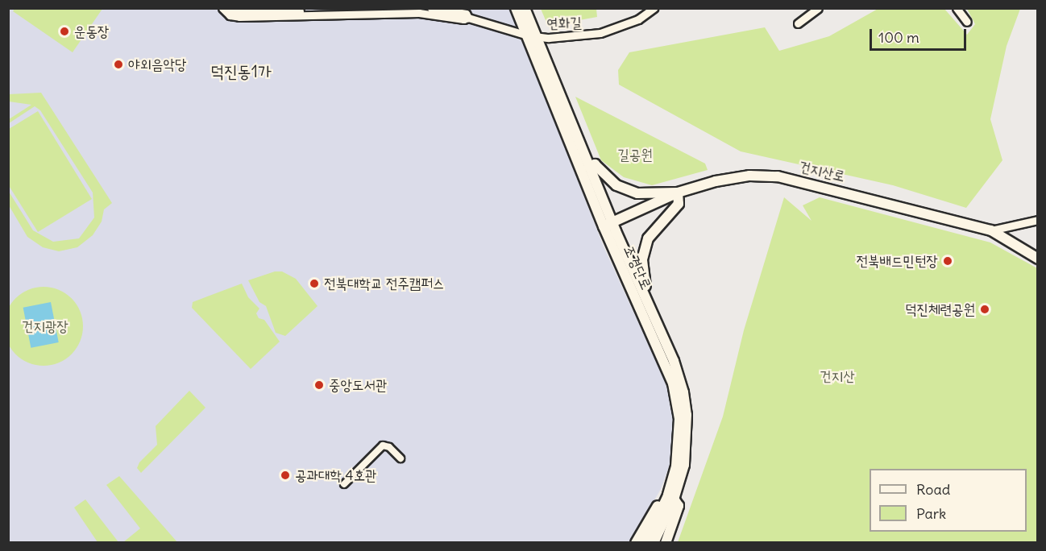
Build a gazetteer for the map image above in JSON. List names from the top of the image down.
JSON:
{
  "streets": {
    "street": ["연화길", "건지산로", "조경단로"]
  },
  "crossings": [
    ["연화길", "조경단로"],
    ["건지산로", "조경단로"]
  ],
  "districts": ["덕진동1가"],
  "parks": ["길공원", "건지광장", "건지산"],
  "places": [
    "운동장",
    "야외음악당",
    "전북배드민턴장",
    "전북대학교 전주캠퍼스",
    "덕진체련공원",
    "중앙도서관",
    "공과대학 4호관"
  ],
  "legend": ["Road", "Park"],
  "scale_bar": "100 m"
}
